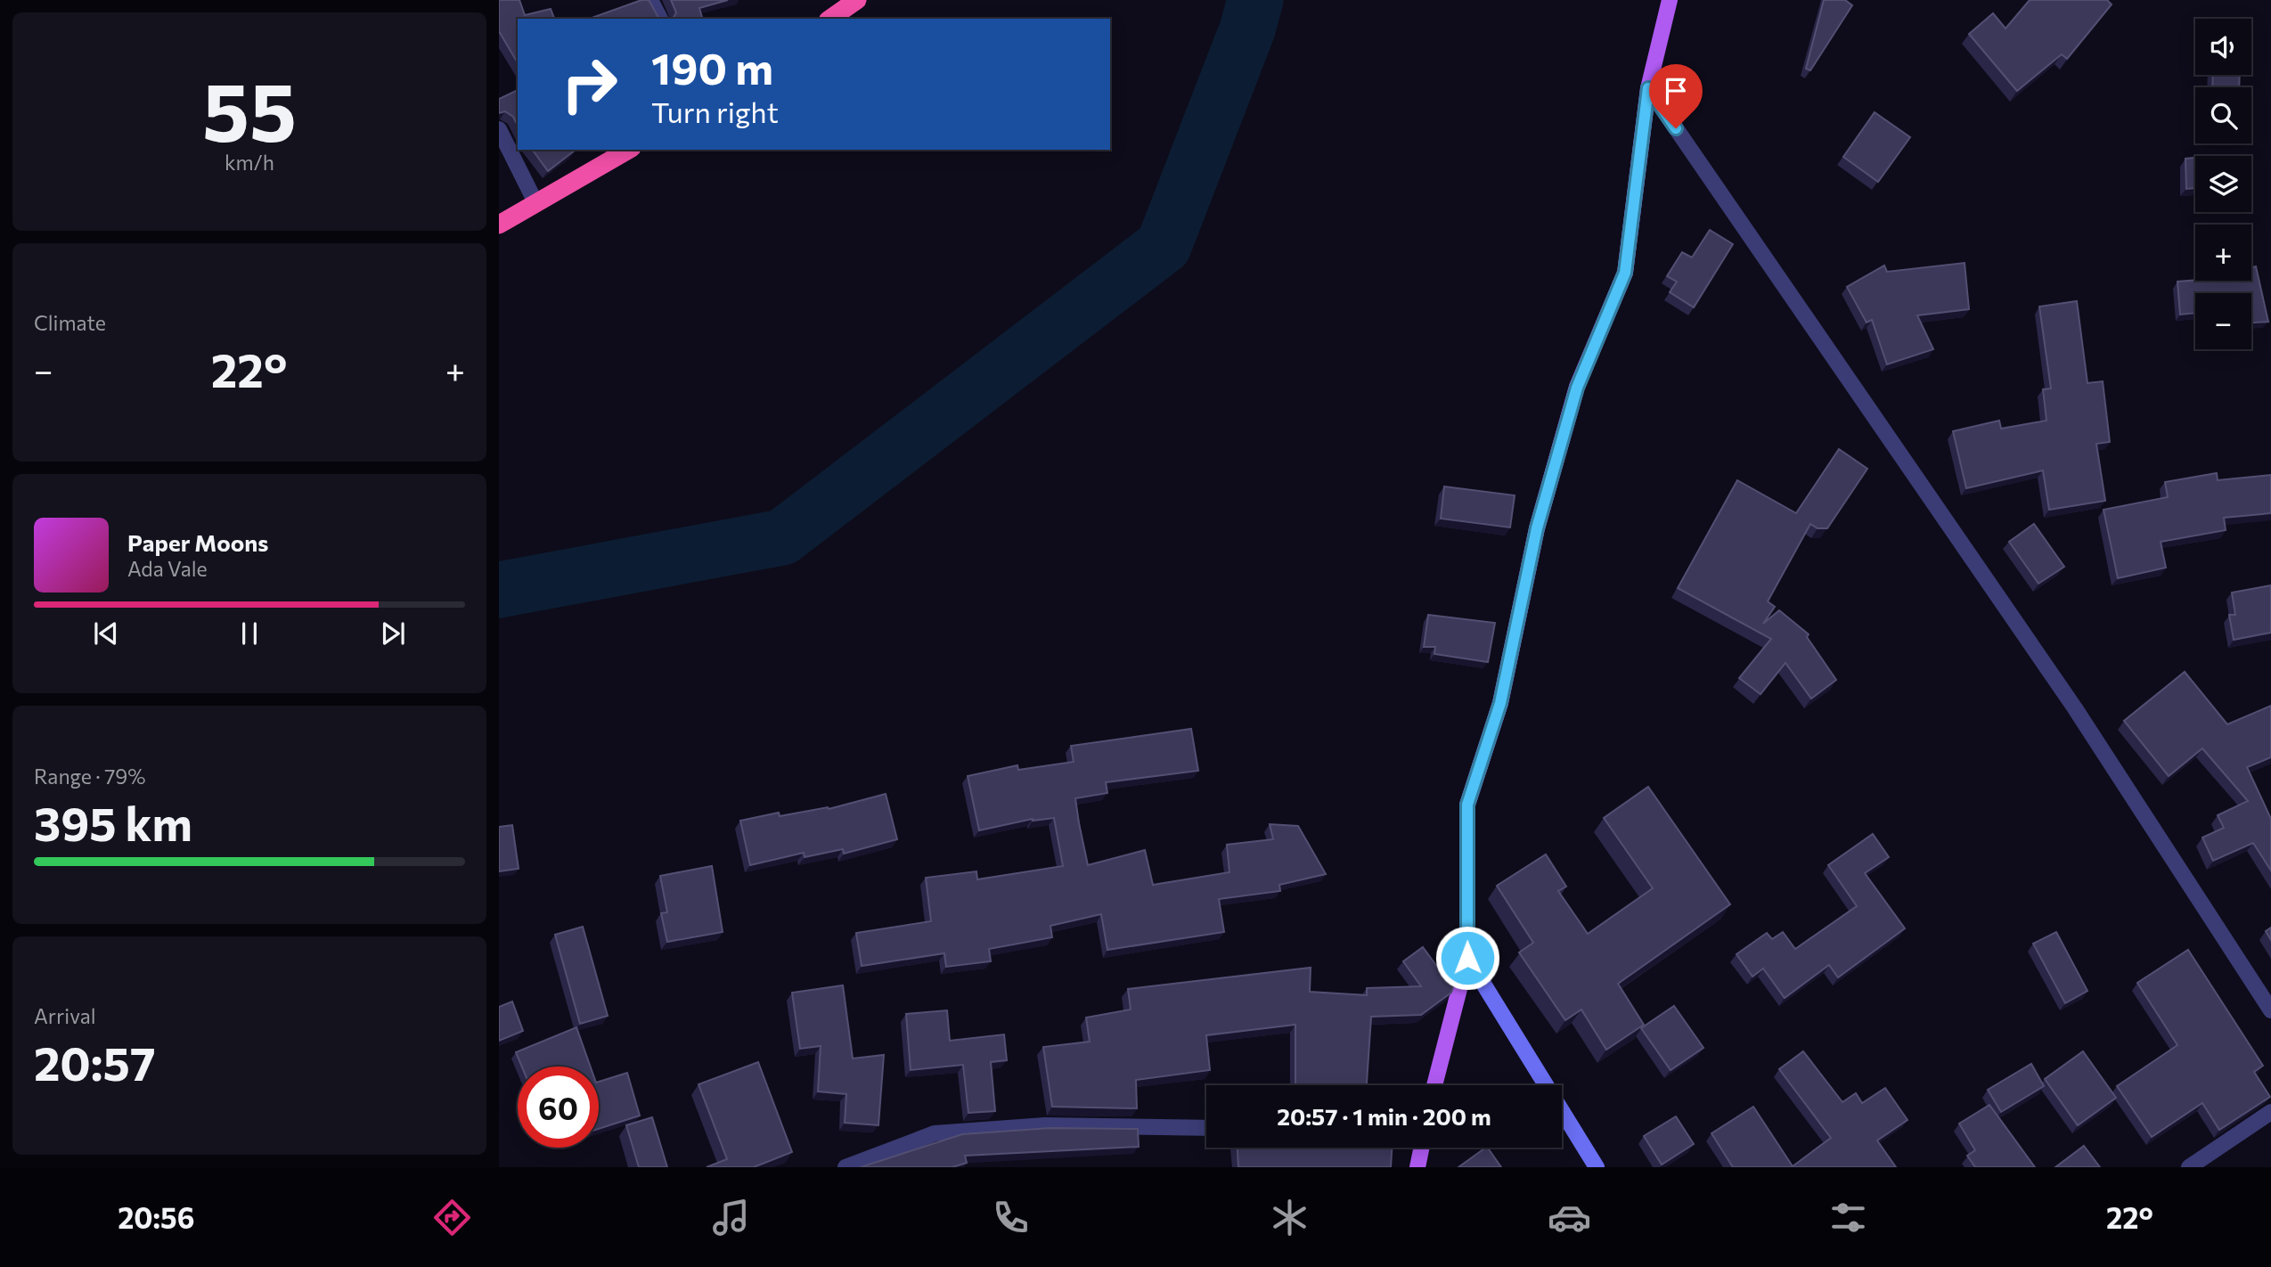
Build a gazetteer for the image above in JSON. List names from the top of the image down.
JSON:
{
  "page": {
    "tile": [
      ["55", "km/h"],
      "Climate",
      ["Range · 79%", "395 km"],
      ["Arrival", "20:57"]
    ],
    "map_buttons": ["+", "−"],
    "turn": ["190 m", "Turn right"],
    "heat": ["−", "22°", "+"],
    "song": ["Paper Moons", "Ada Vale"],
    "limit": "60",
    "trip": "20:57 · 1 min · 200 m",
    "tabs": ["20:56", "22°"]
  }
}
